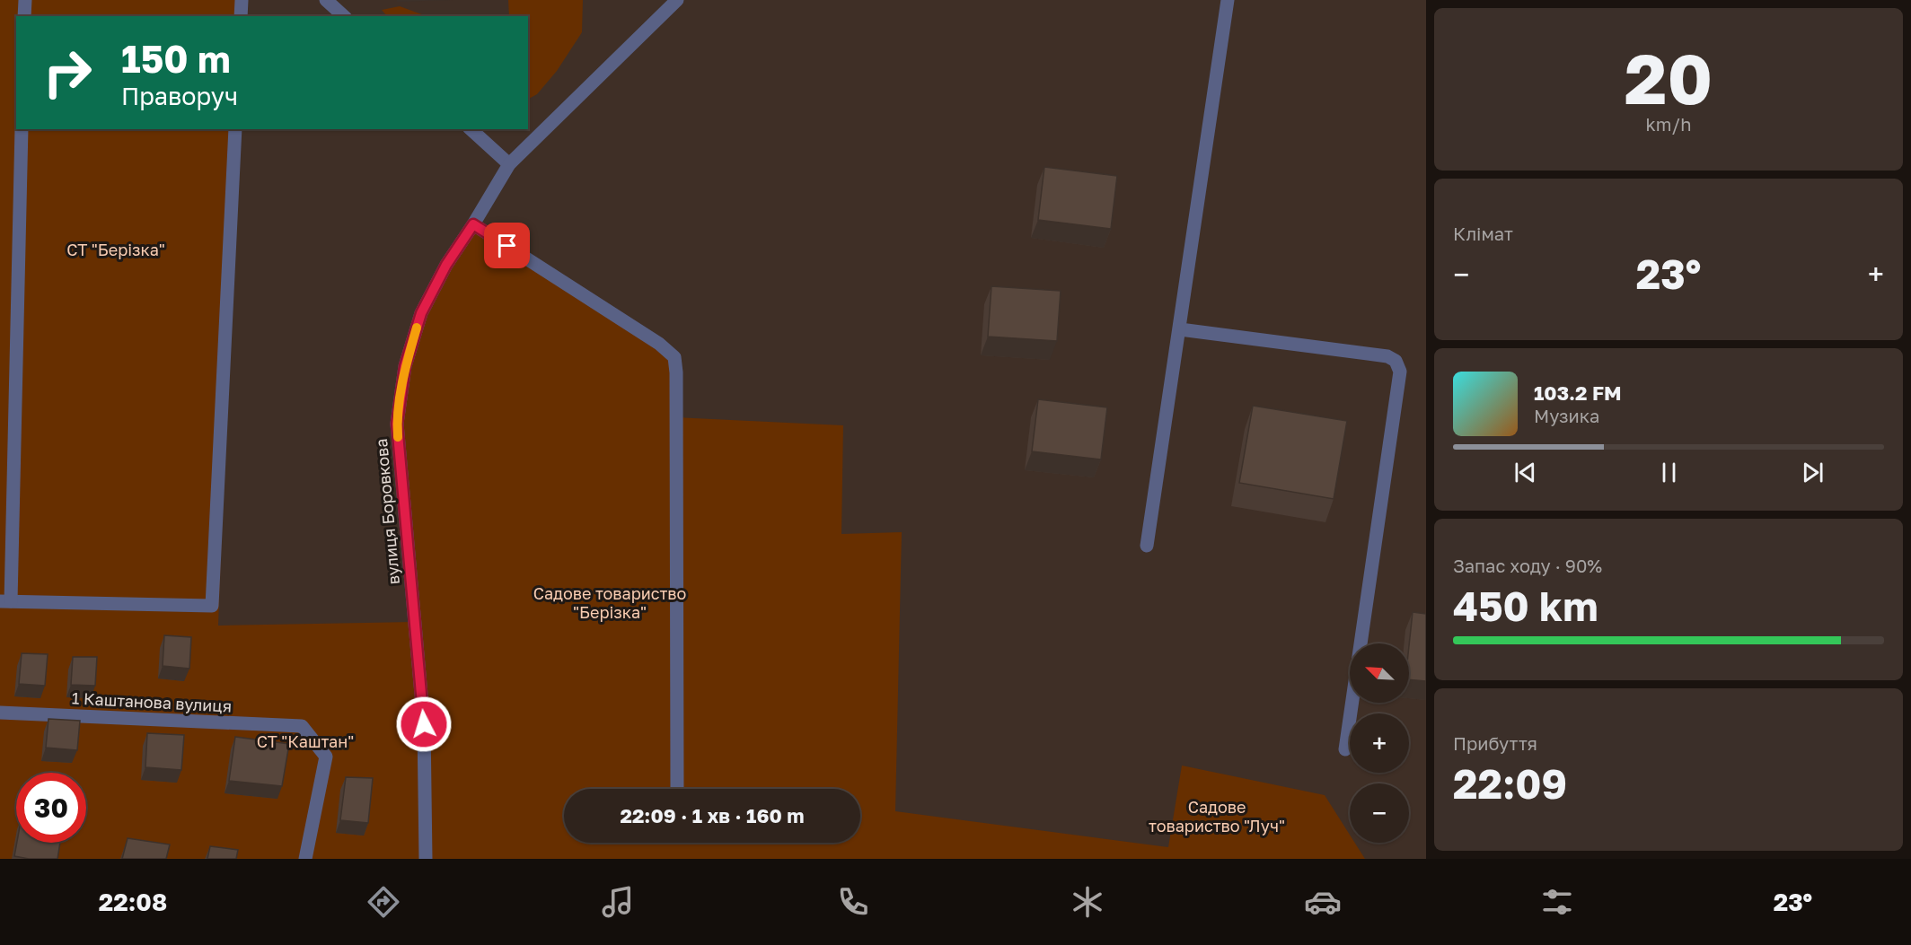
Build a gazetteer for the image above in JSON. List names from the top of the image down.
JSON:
{
  "streets": {
    "street": ["вулиця Боровкова", "1 Каштанова вулиця"]
  },
  "parks": [
    "СТ \"Берізка\"",
    "Садове товариство \"Берізка\"",
    "СТ \"Каштан\"",
    "Садове товариство \"Луч\""
  ],
  "north": "top left",
  "page": {
    "tile": [
      ["20", "km/h"],
      "Клімат",
      ["Запас ходу · 90%", "450 km"],
      ["Прибуття", "22:09"]
    ],
    "turn": ["150 m", "Праворуч"],
    "heat": ["−", "23°", "+"],
    "song": ["103.2 FM", "Музика"],
    "map_buttons": ["+", "−"],
    "limit": "30",
    "trip": "22:09 · 1 хв · 160 m",
    "tabs": ["22:08", "23°"]
  }
}
